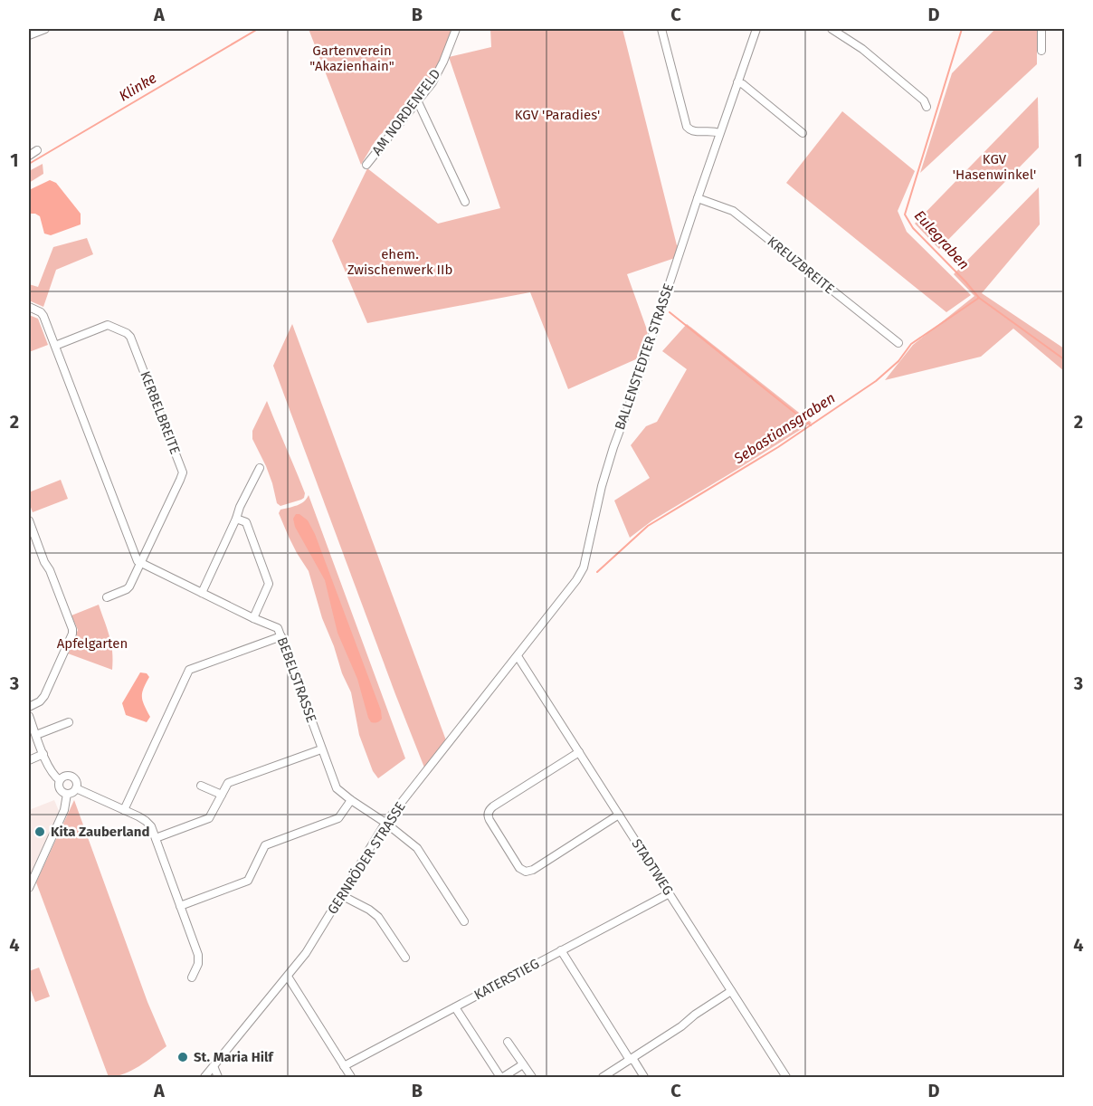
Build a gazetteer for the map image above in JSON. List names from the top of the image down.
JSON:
{
  "streets": {
    "street": [
      "AM NORDENFELD",
      "KREUZBREITE",
      "BALLENSTEDTER STRASSE",
      "KERBELBREITE",
      "BEBELSTRASSE",
      "GERNRÖDER STRASSE",
      "STADTWEG",
      "KATERSTIEG"
    ]
  },
  "crossings": [
    ["KREUZBREITE", "BALLENSTEDTER STRASSE"],
    ["BALLENSTEDTER STRASSE", "GERNRÖDER STRASSE"],
    ["KERBELBREITE", "BEBELSTRASSE"],
    ["BEBELSTRASSE", "GERNRÖDER STRASSE"],
    ["GERNRÖDER STRASSE", "STADTWEG"],
    ["STADTWEG", "KATERSTIEG"]
  ],
  "water": ["Klinke", "Eulegraben", "Sebastiansgraben"],
  "parks": [
    "Gartenverein \"Akazienhain\"",
    "KGV 'Paradies'",
    "KGV 'Hasenwinkel'",
    "ehem. Zwischenwerk IIb",
    "Apfelgarten"
  ],
  "places": ["Kita Zauberland", "St. Maria Hilf"],
  "grid": {
    "columns": [
      "A",
      "B",
      "C",
      "D"
    ],
    "rows": [
      "1",
      "2",
      "3",
      "4"
    ]
  }
}
